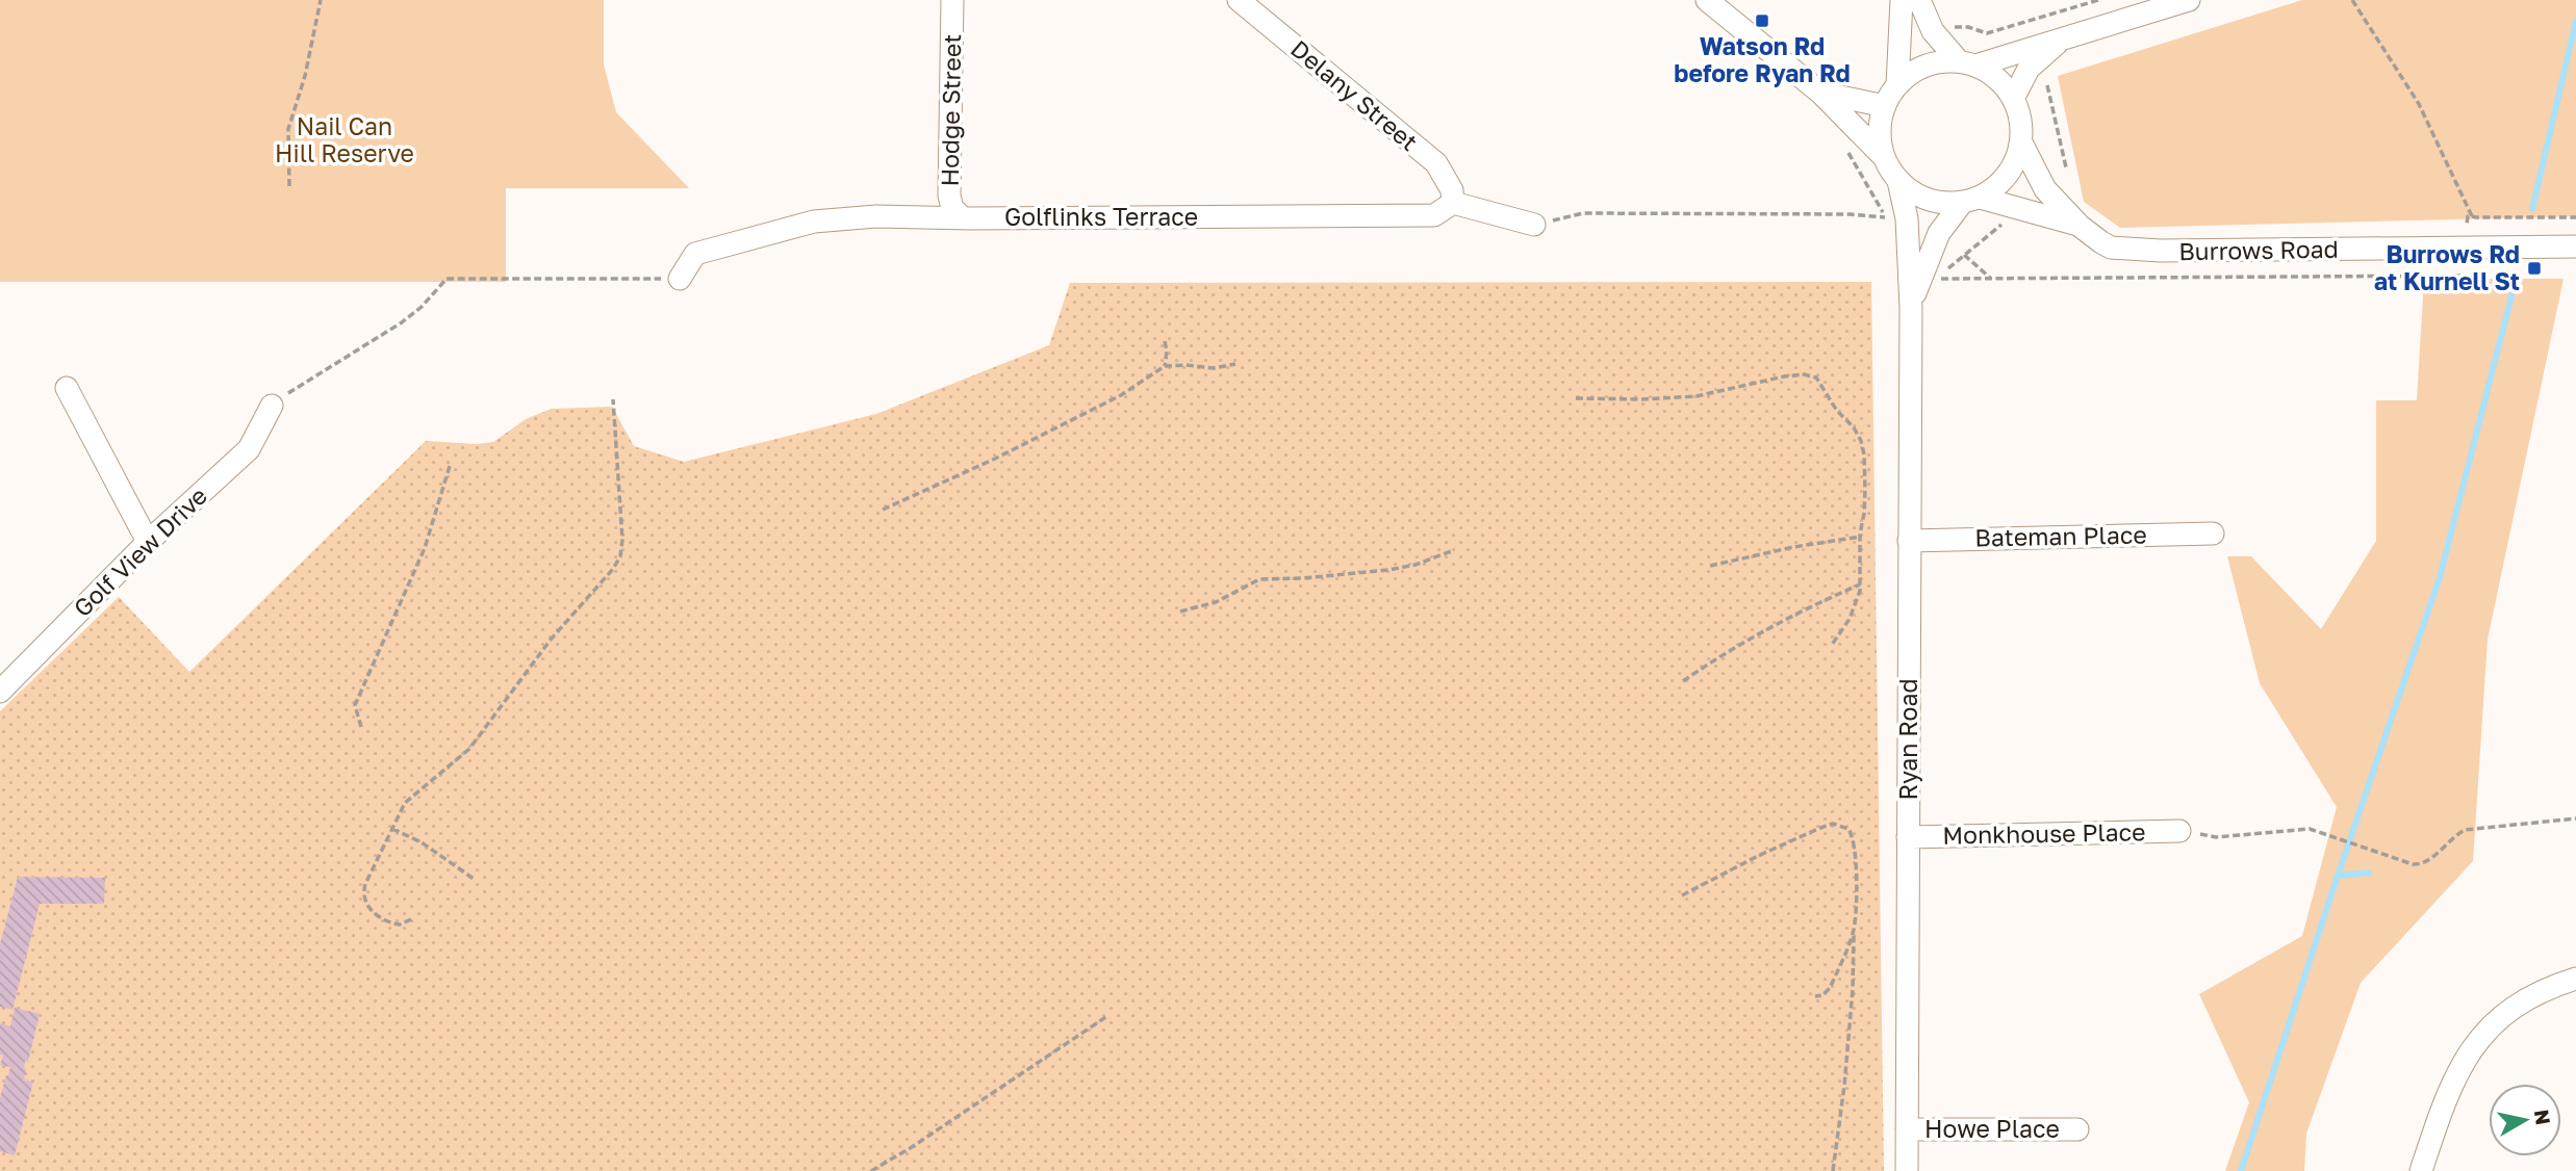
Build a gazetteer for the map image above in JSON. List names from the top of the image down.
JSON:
{
  "streets": {
    "street": [
      "Delany Street",
      "Hodge Street",
      "Golflinks Terrace",
      "Burrows Road",
      "Bateman Place",
      "Golf View Drive",
      "Ryan Road",
      "Monkhouse Place",
      "Howe Place"
    ]
  },
  "crossings": [
    ["Delany Street", "Golflinks Terrace"],
    ["Hodge Street", "Golflinks Terrace"],
    ["Burrows Road", "Ryan Road"],
    ["Bateman Place", "Ryan Road"],
    ["Ryan Road", "Monkhouse Place"],
    ["Ryan Road", "Howe Place"]
  ],
  "parks": ["Nail Can Hill Reserve"],
  "places": {
    "transit": ["Watson Rd before Ryan Rd", "Burrows Rd at Kurnell St"]
  },
  "north": "right"
}
